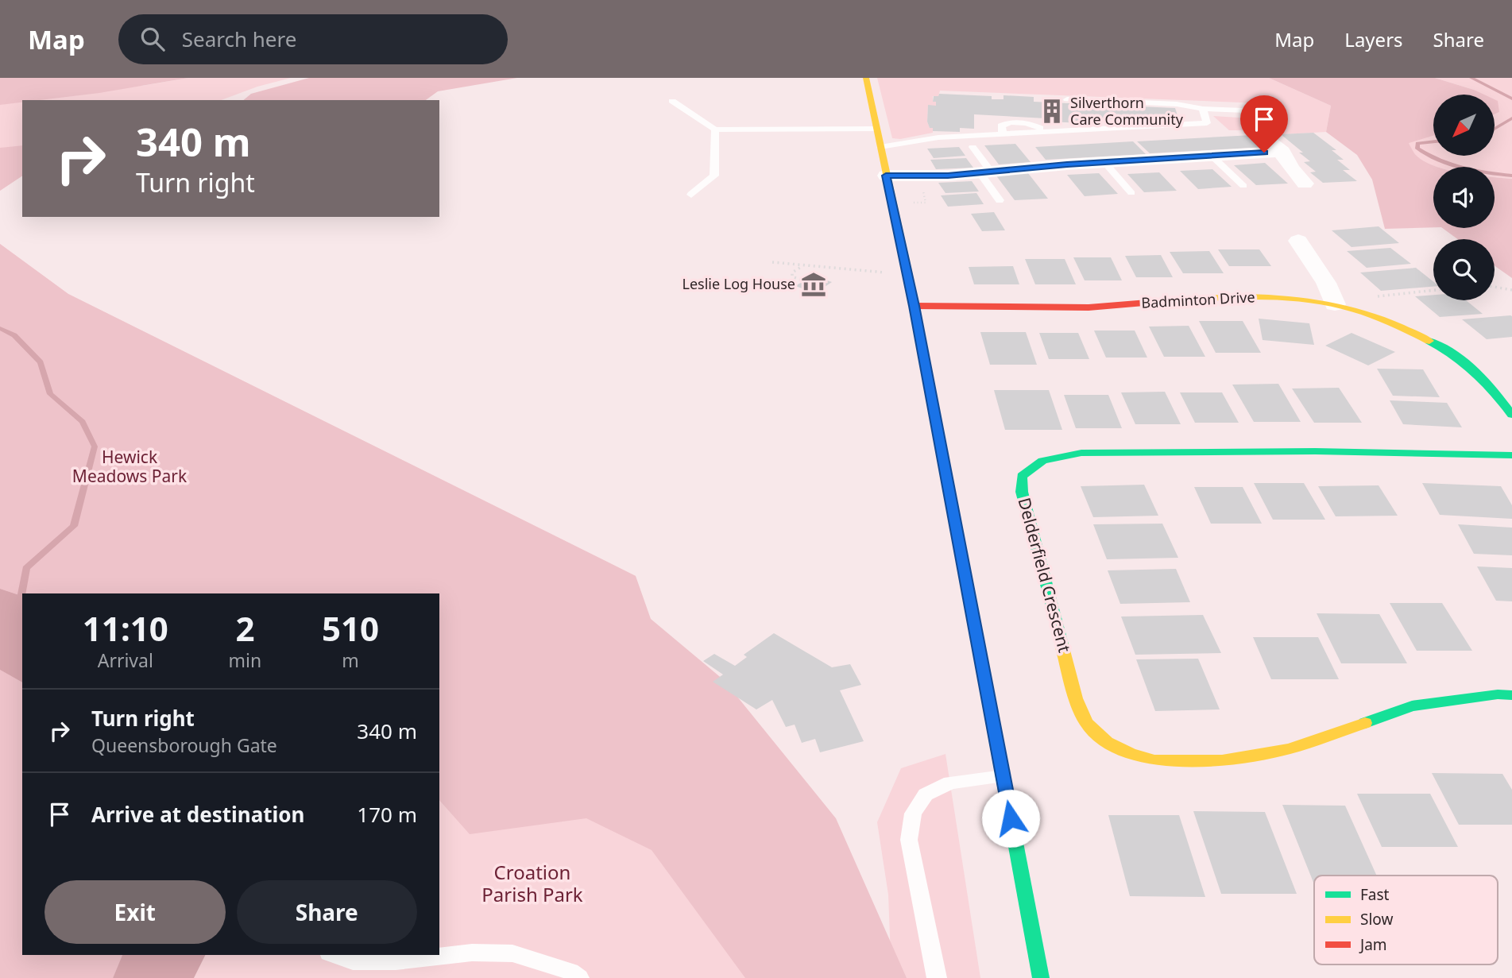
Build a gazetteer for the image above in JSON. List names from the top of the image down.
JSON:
{
  "streets": {
    "street": ["Badminton Drive", "Delderfield Crescent"]
  },
  "parks": ["Hewick Meadows Park", "Croation Parish Park"],
  "places": {
    "building": ["Silverthorn Care Community"],
    "museum": ["Leslie Log House"]
  },
  "legend": ["Fast", "Slow", "Jam"],
  "north": "bottom left",
  "page": {
    "header": "Map",
    "search": "Search here",
    "nav": ["Map", "Layers", "Share"],
    "turn": ["340 m", "Turn right"],
    "eta": [
      "11:10",
      "Arrival",
      "2",
      "min",
      "510",
      "m"
    ],
    "list": [
      {
        "name": "Turn right",
        "note": "Queensborough Gate",
        "value": "340 m"
      },
      {
        "name": "Arrive at destination",
        "value": "170 m"
      }
    ],
    "buttons": ["Exit", "Share"]
  }
}
